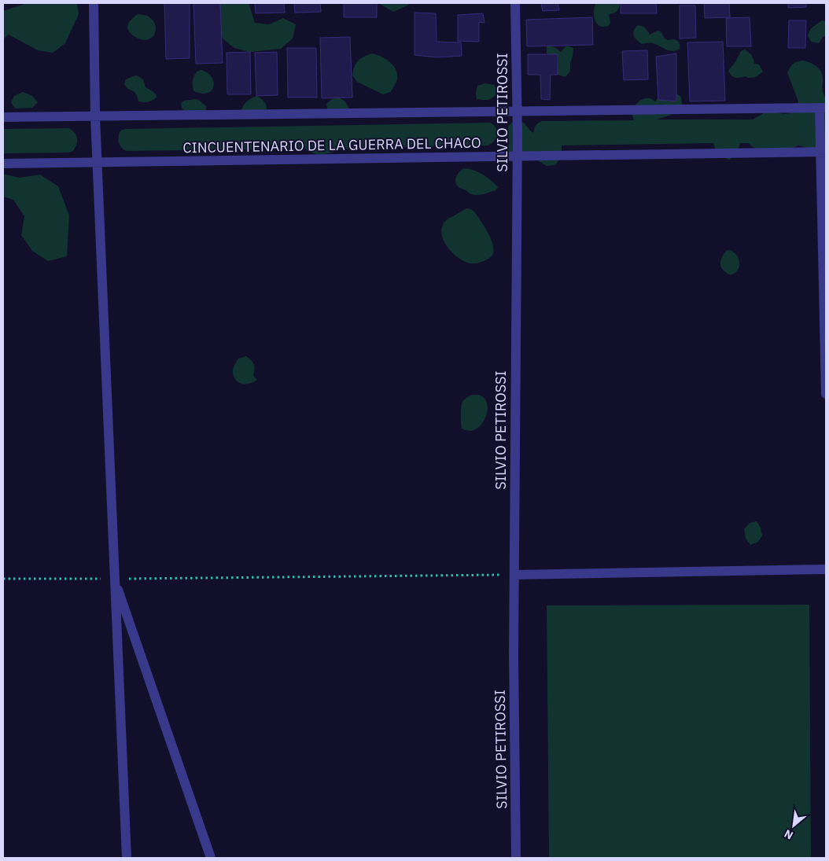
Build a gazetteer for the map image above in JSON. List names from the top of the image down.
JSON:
{
  "streets": {
    "street": ["SILVIO PETIROSSI", "CINCUENTENARIO DE LA GUERRA DEL CHACO"]
  },
  "crossings": [
    ["SILVIO PETIROSSI", "CINCUENTENARIO DE LA GUERRA DEL CHACO"]
  ],
  "north": "bottom left"
}
